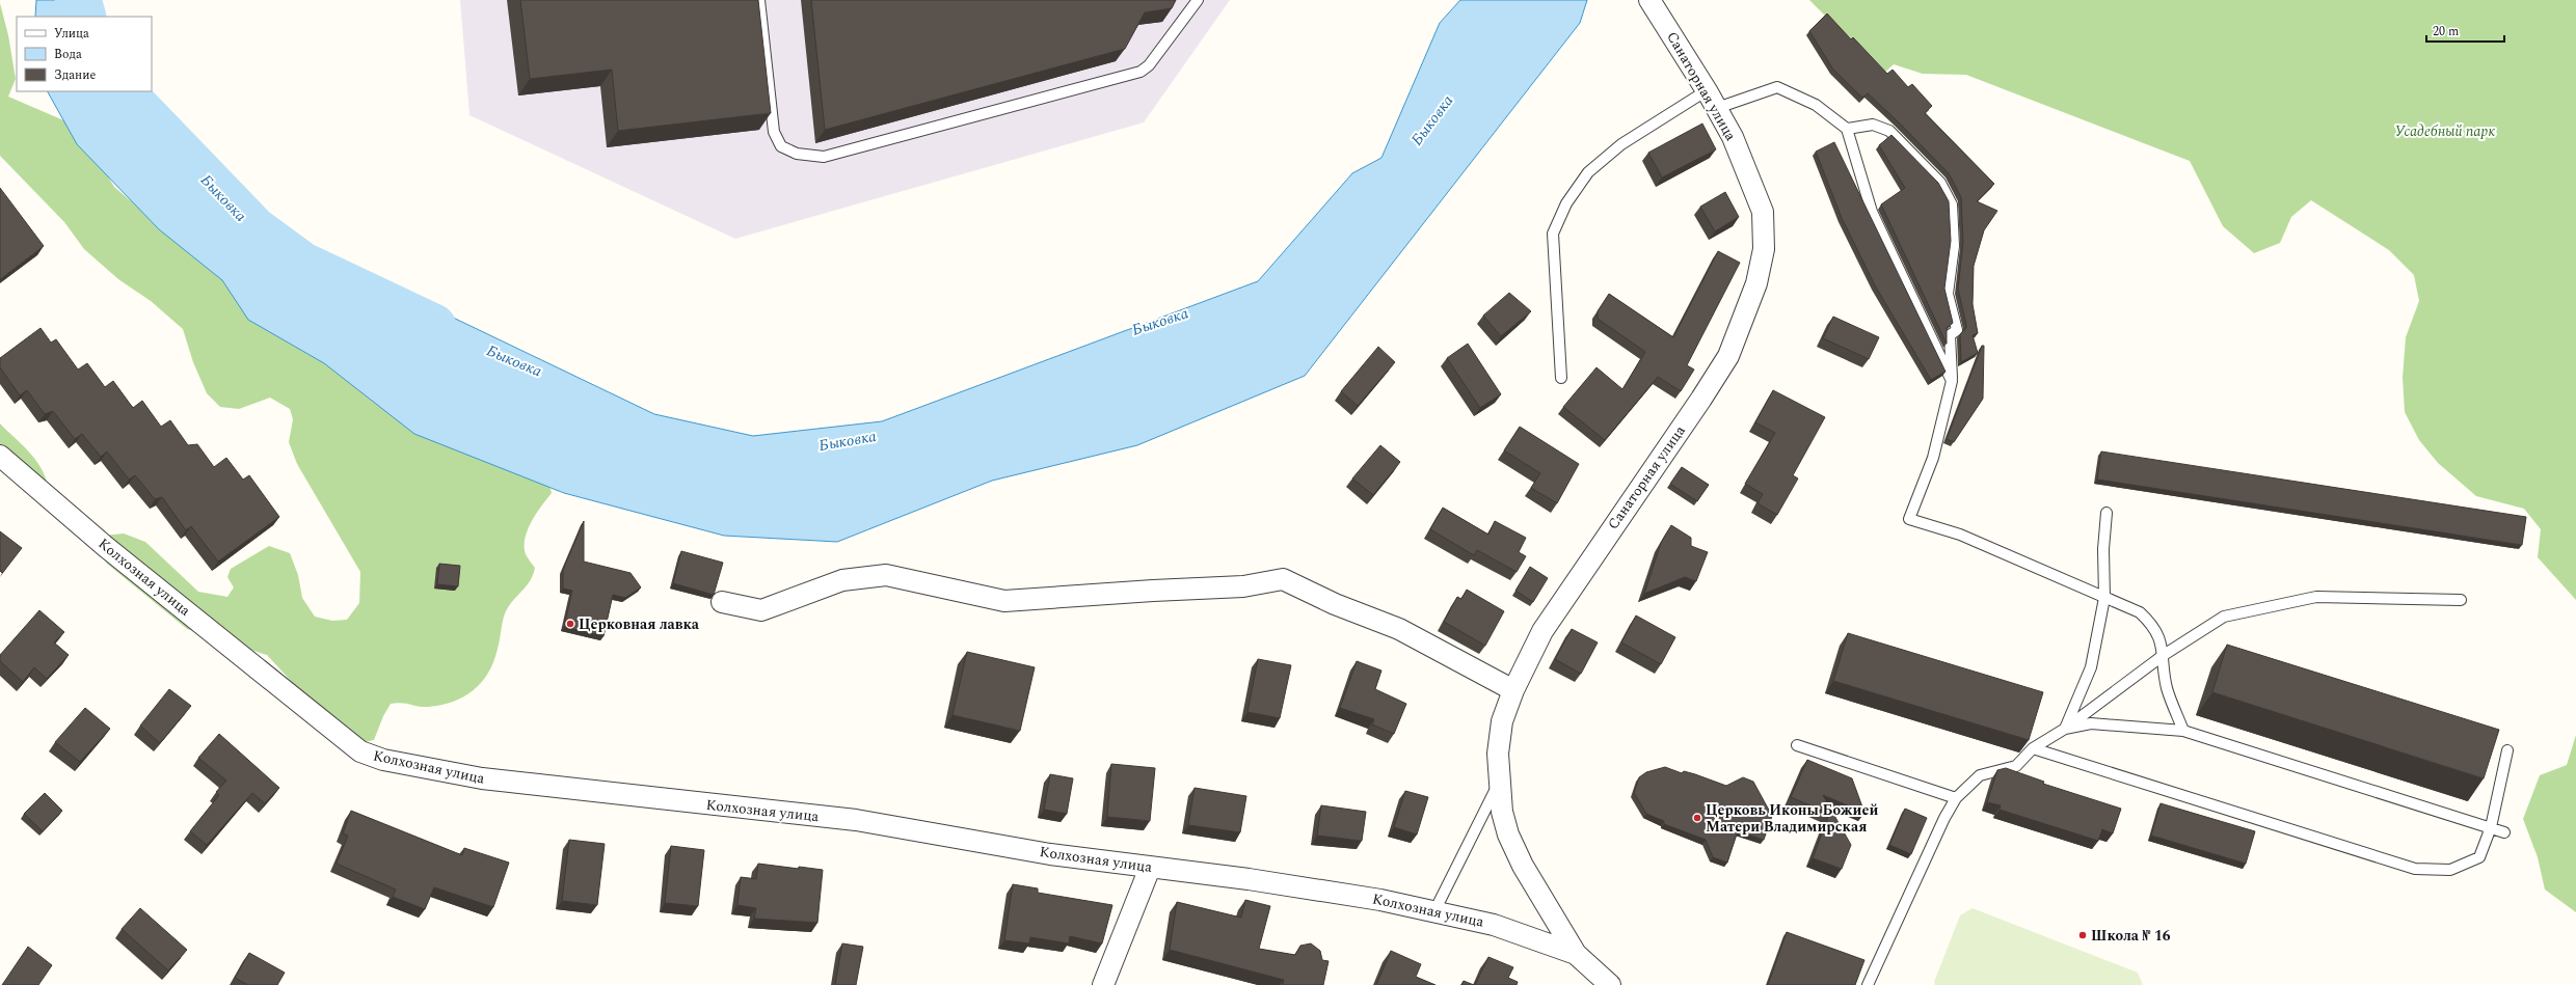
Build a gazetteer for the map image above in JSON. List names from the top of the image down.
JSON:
{
  "streets": {
    "street": ["Санаторная улица", "Колхозная улица"]
  },
  "crossings": [
    ["Санаторная улица", "Колхозная улица"]
  ],
  "water": ["Быковка"],
  "parks": ["Усадебный парк"],
  "places": ["Церковная лавка", "Церковь Иконы Божией Матери Владимирская", "Школа № 16"],
  "legend": ["Улица", "Вода", "Здание"],
  "scale_bar": "20 m"
}
